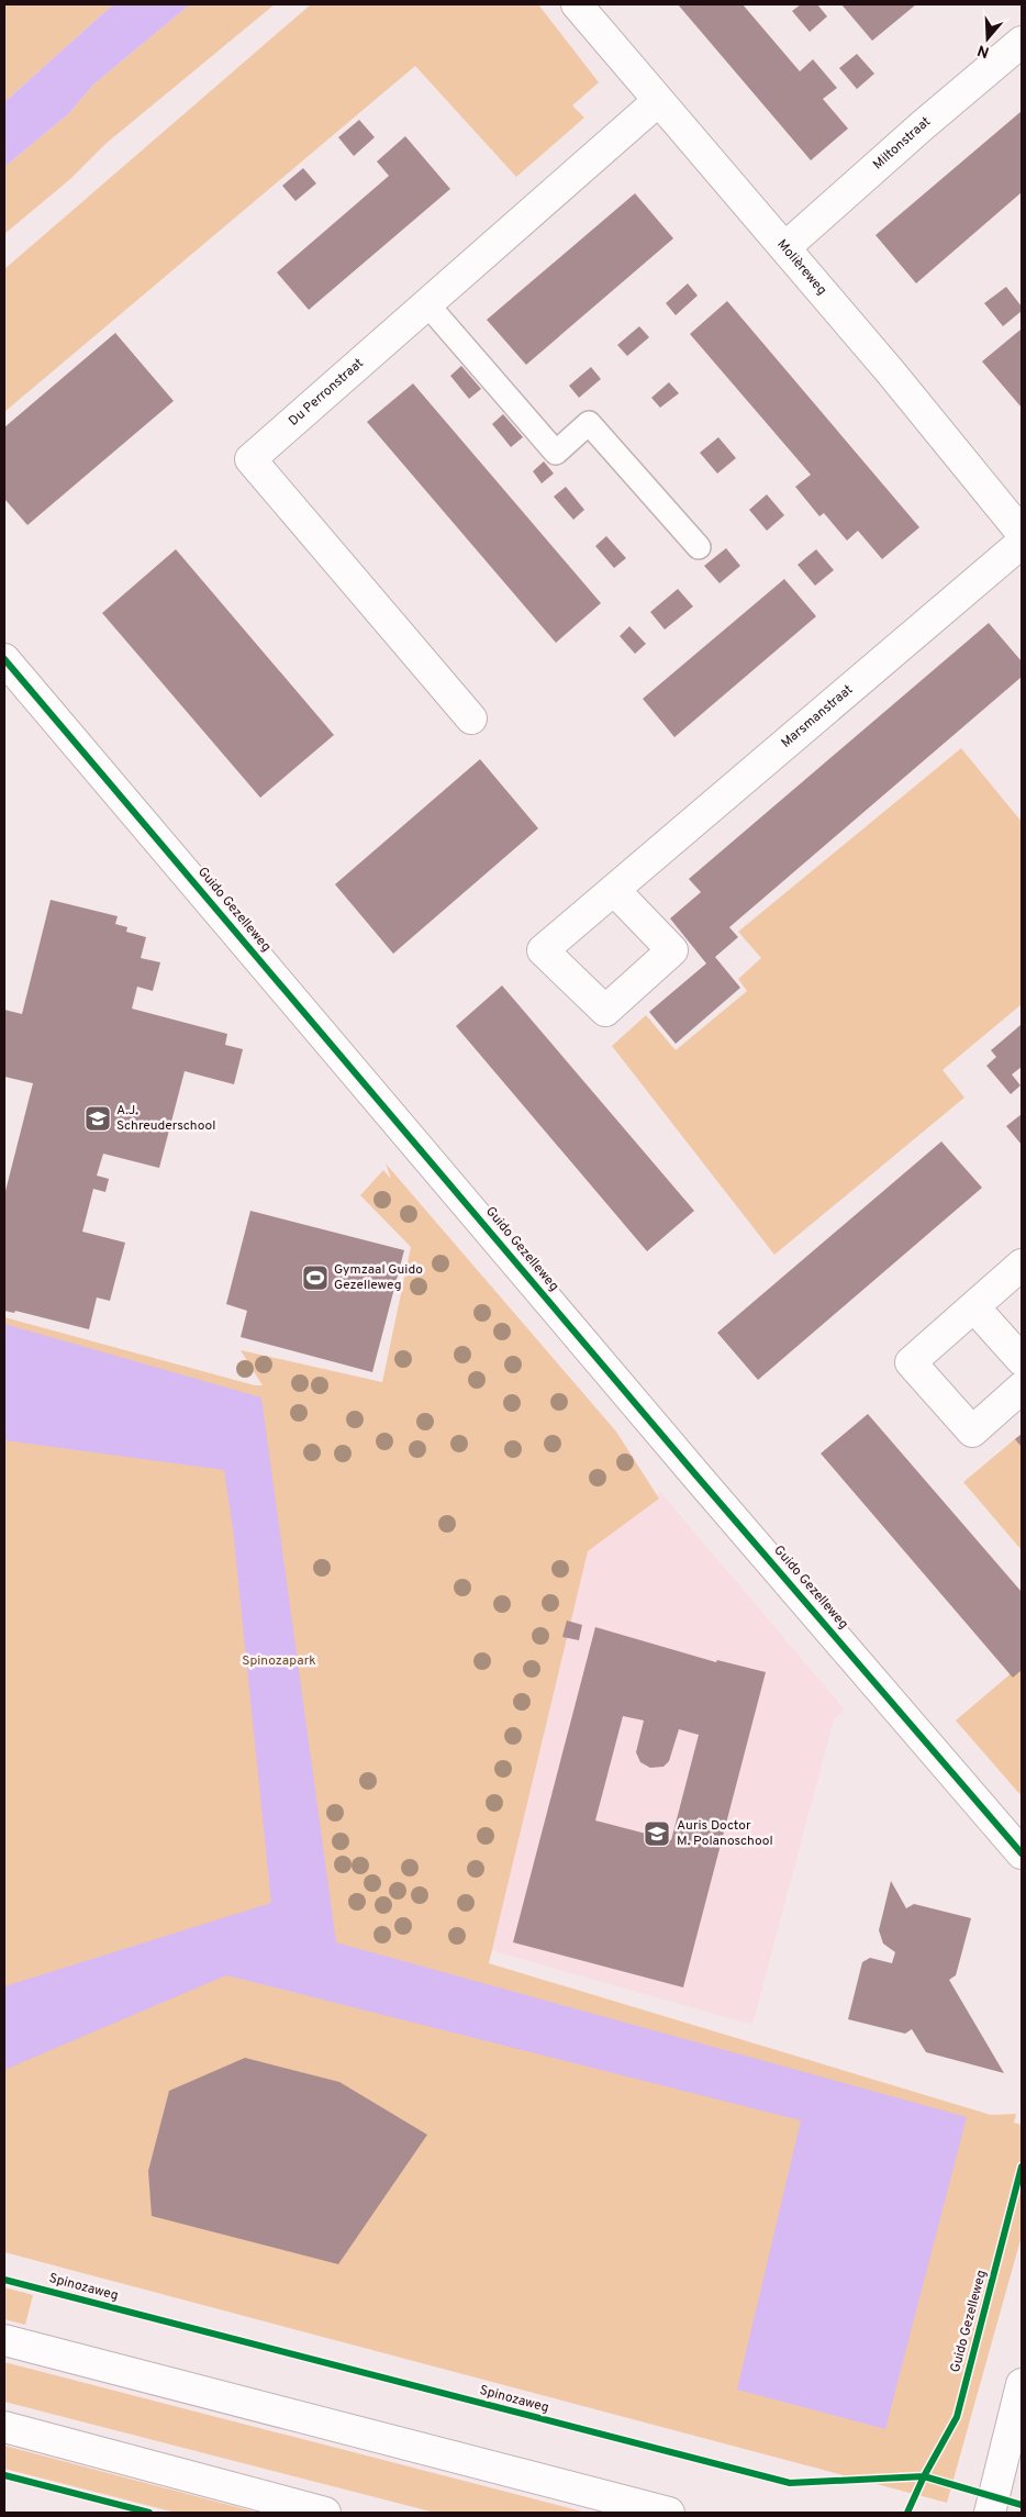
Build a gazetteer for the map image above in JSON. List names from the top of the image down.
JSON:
{
  "streets": {
    "street": [
      "Miltonstraat",
      "Molièreweg",
      "Du Perronstraat",
      "Marsmanstraat",
      "Guido Gezelleweg"
    ],
    "cycle path": ["Spinozaweg"]
  },
  "crossings": [
    ["Miltonstraat", "Molièreweg"],
    ["Molièreweg", "Du Perronstraat"]
  ],
  "parks": ["Spinozapark"],
  "places": {
    "school or university": ["A.J. Schreuderschool", "Auris Doctor M. Polanoschool"],
    "sports": ["Gymzaal Guido Gezelleweg"]
  },
  "north": "bottom"
}
